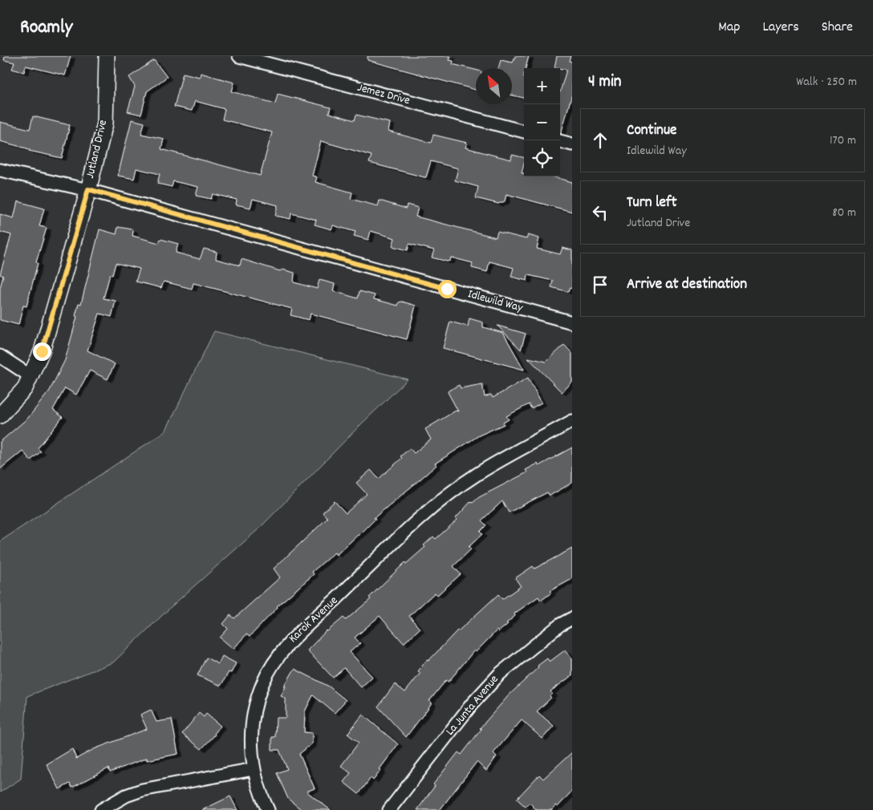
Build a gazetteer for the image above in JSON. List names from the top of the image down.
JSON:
{
  "streets": {
    "street": [
      "Jemez Drive",
      "Jutland Drive",
      "Idlewild Way",
      "Karok Avenue",
      "La Junta Avenue"
    ]
  },
  "crossings": [
    ["Jutland Drive", "Idlewild Way"]
  ],
  "north": "top left",
  "page": {
    "header": "Roamly",
    "nav": ["Map", "Layers", "Share"],
    "heading": ["4 min", "Walk · 250 m"],
    "map_buttons": ["+", "−"],
    "list": [
      ["Continue", "Idlewild Way", "170 m"],
      ["Turn left", "Jutland Drive", "80 m"],
      "Arrive at destination"
    ]
  }
}
